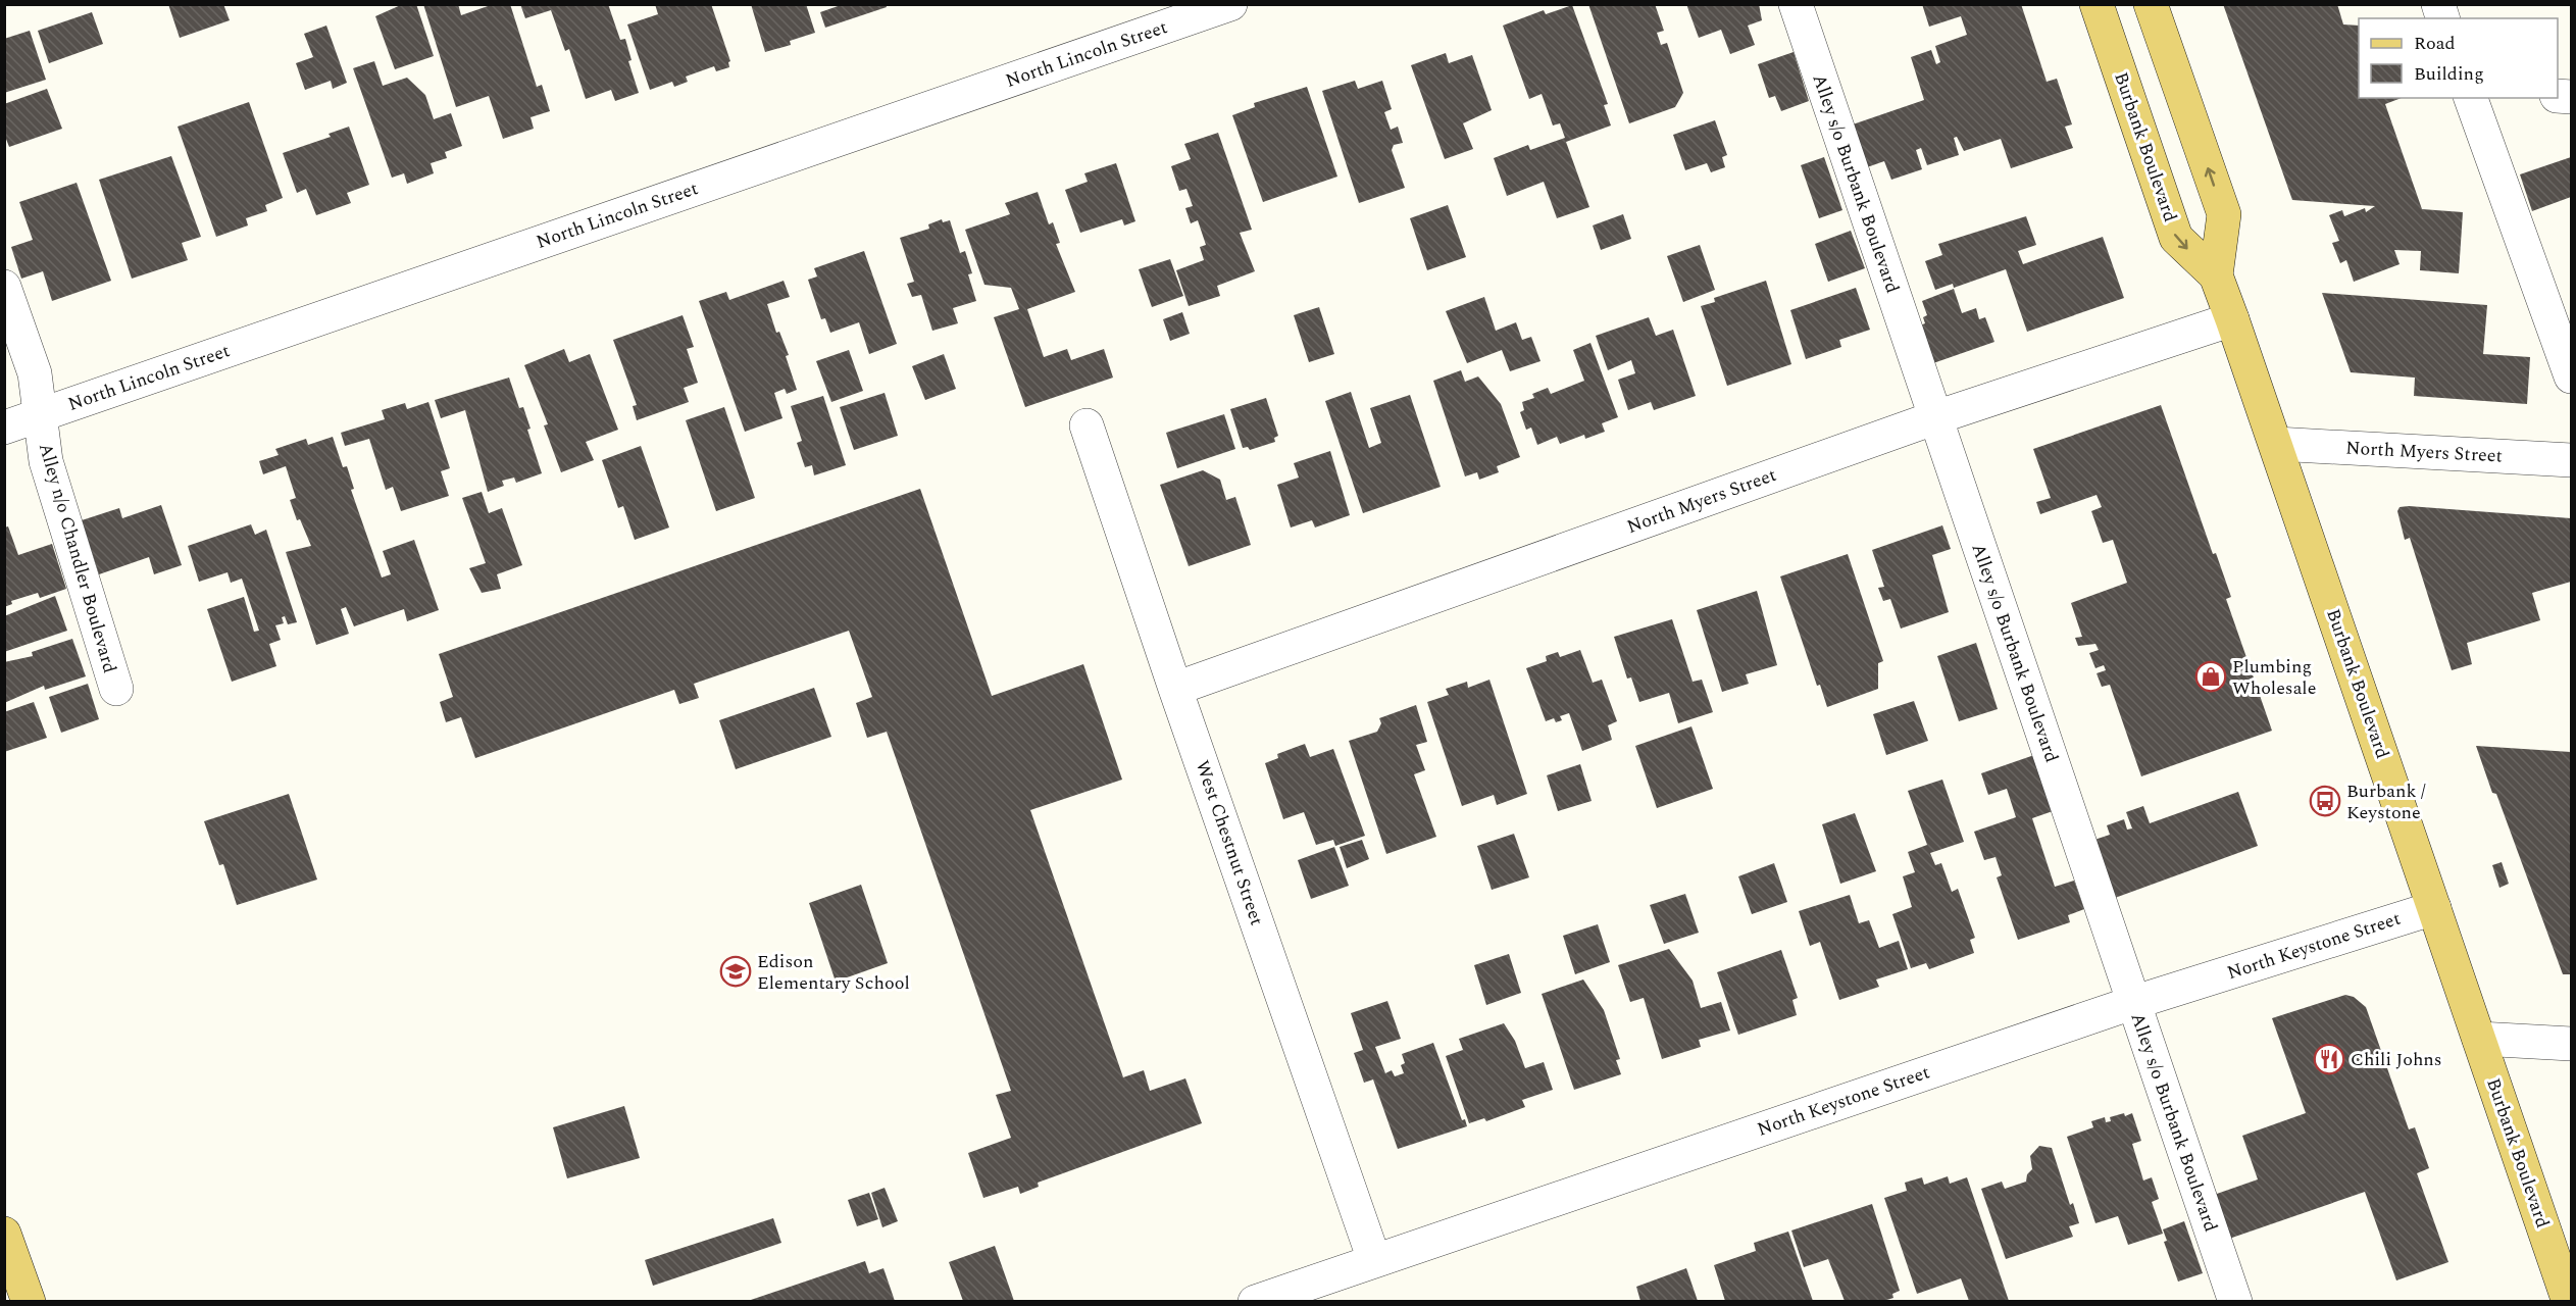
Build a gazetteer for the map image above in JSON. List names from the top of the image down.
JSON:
{
  "streets": {
    "main road": ["Burbank Boulevard"],
    "street": [
      "North Lincoln Street",
      "Alley s/o Burbank Boulevard",
      "North Myers Street",
      "Alley n/o Chandler Boulevard",
      "West Chestnut Street",
      "North Keystone Street"
    ]
  },
  "crossings": [
    ["North Lincoln Street", "Alley n/o Chandler Boulevard"],
    ["Burbank Boulevard", "North Myers Street"],
    ["Burbank Boulevard", "North Keystone Street"],
    ["Alley s/o Burbank Boulevard", "North Myers Street"],
    ["Alley s/o Burbank Boulevard", "North Keystone Street"],
    ["North Myers Street", "West Chestnut Street"],
    ["West Chestnut Street", "North Keystone Street"]
  ],
  "places": {
    "shop": ["Plumbing Wholesale"],
    "bus stop": ["Burbank / Keystone"],
    "school or university": ["Edison Elementary School"],
    "restaurant": ["Chili Johns"]
  },
  "legend": ["Road", "Building"]
}
